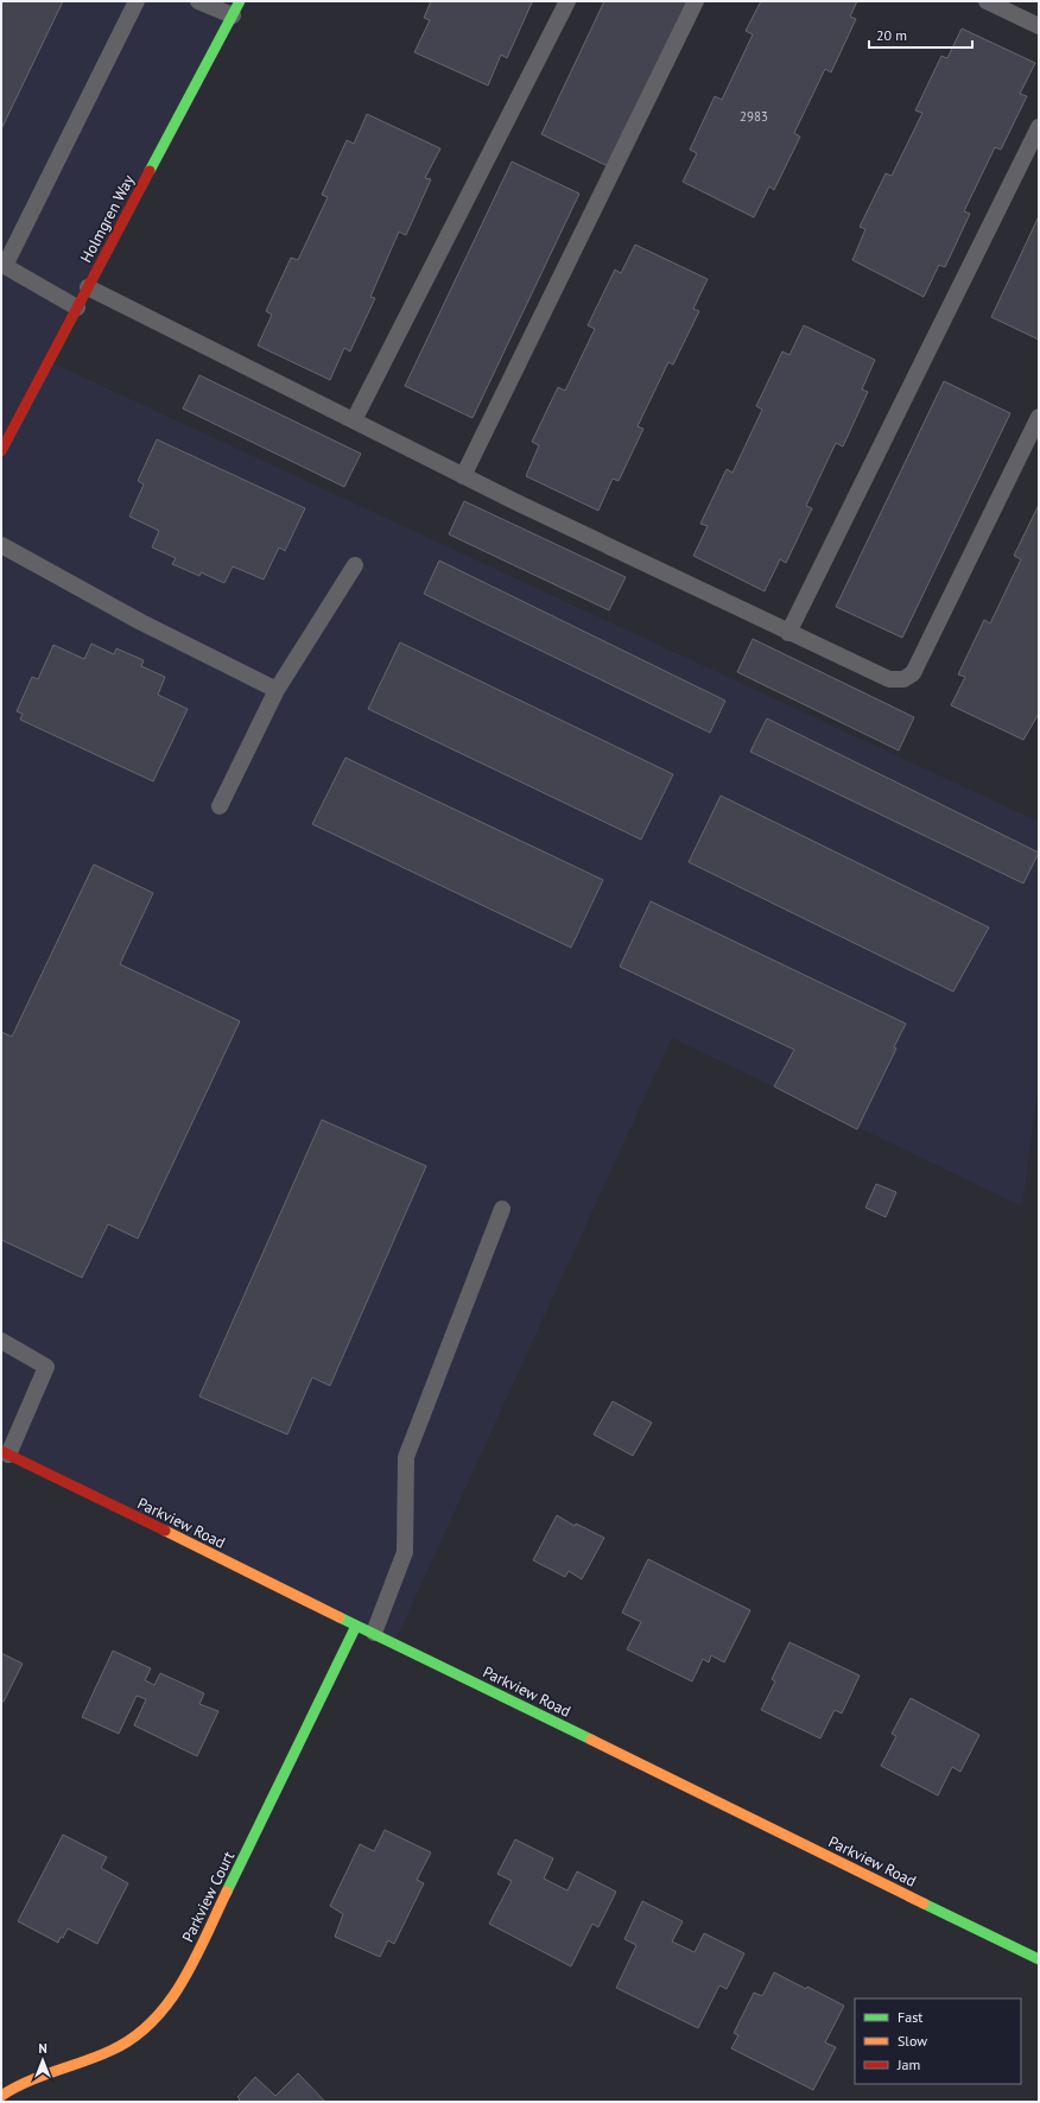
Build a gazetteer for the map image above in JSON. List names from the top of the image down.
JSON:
{
  "streets": {
    "street": ["Holmgren Way", "Parkview Road", "Parkview Court"]
  },
  "crossings": [
    ["Parkview Road", "Parkview Court"]
  ],
  "house_numbers": ["2983"],
  "legend": ["Fast", "Slow", "Jam"],
  "scale_bar": "20 m",
  "north": "top"
}
